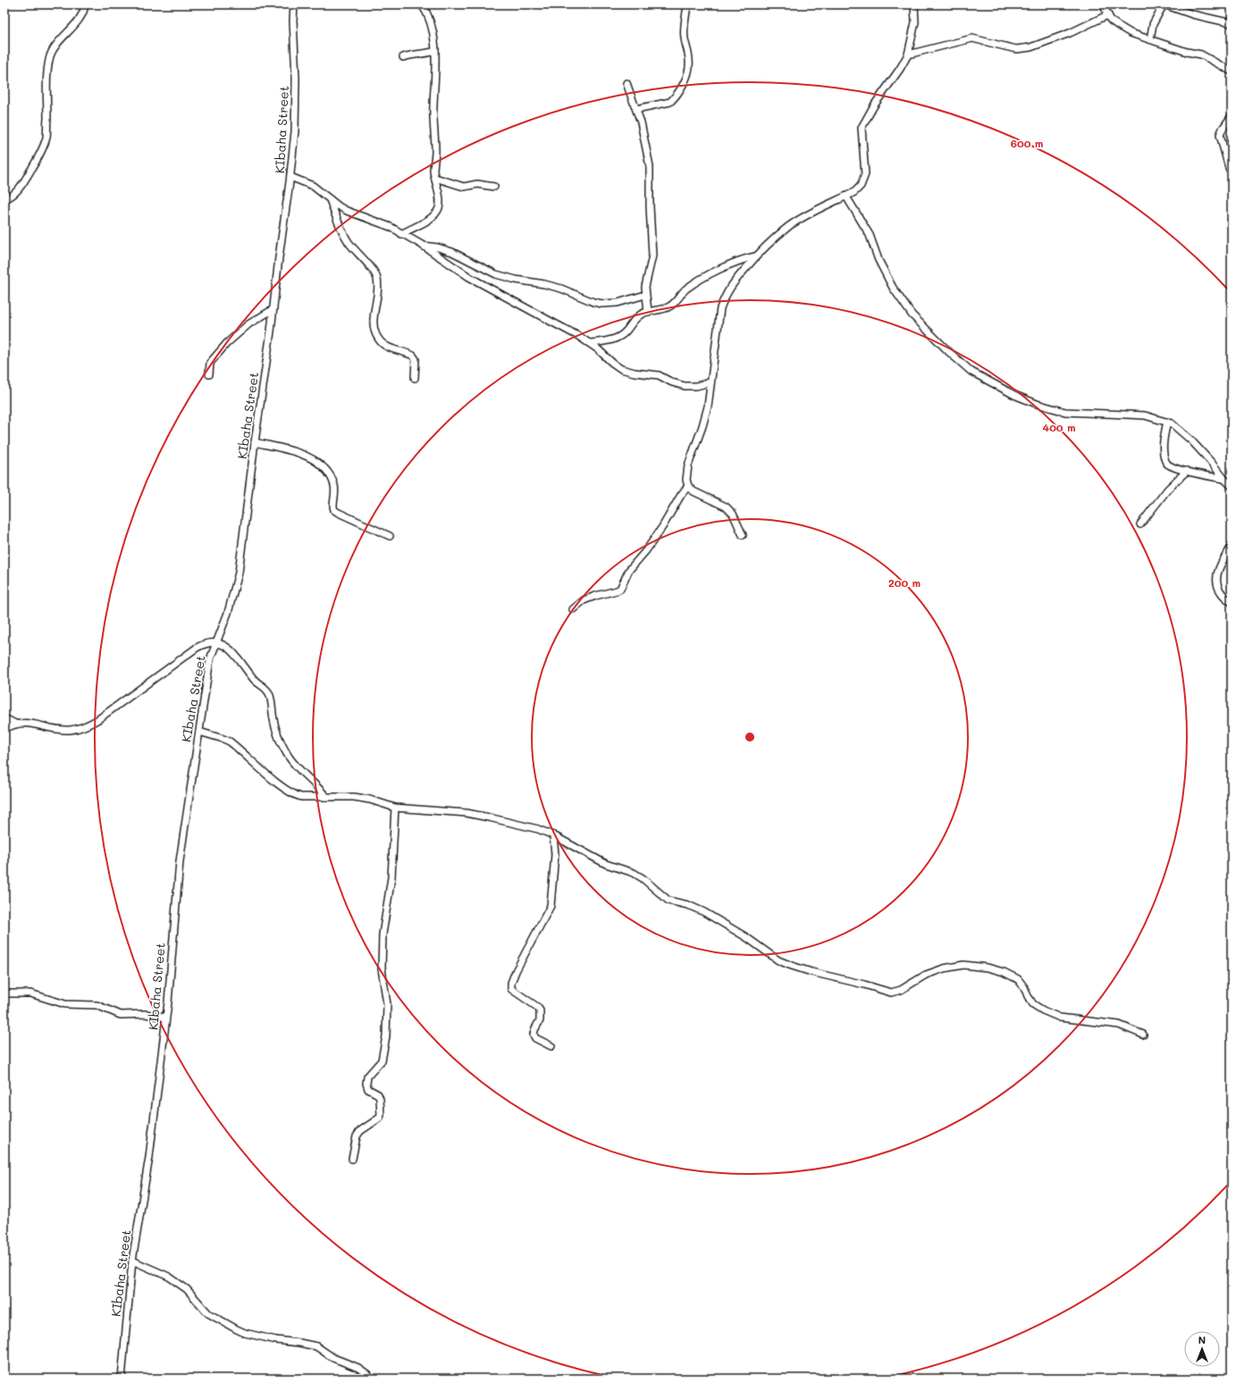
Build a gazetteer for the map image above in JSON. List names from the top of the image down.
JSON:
{
  "streets": {
    "street": ["KIbaha Street"]
  },
  "north": "top",
  "rings": ["600 m", "400 m", "200 m"]
}
